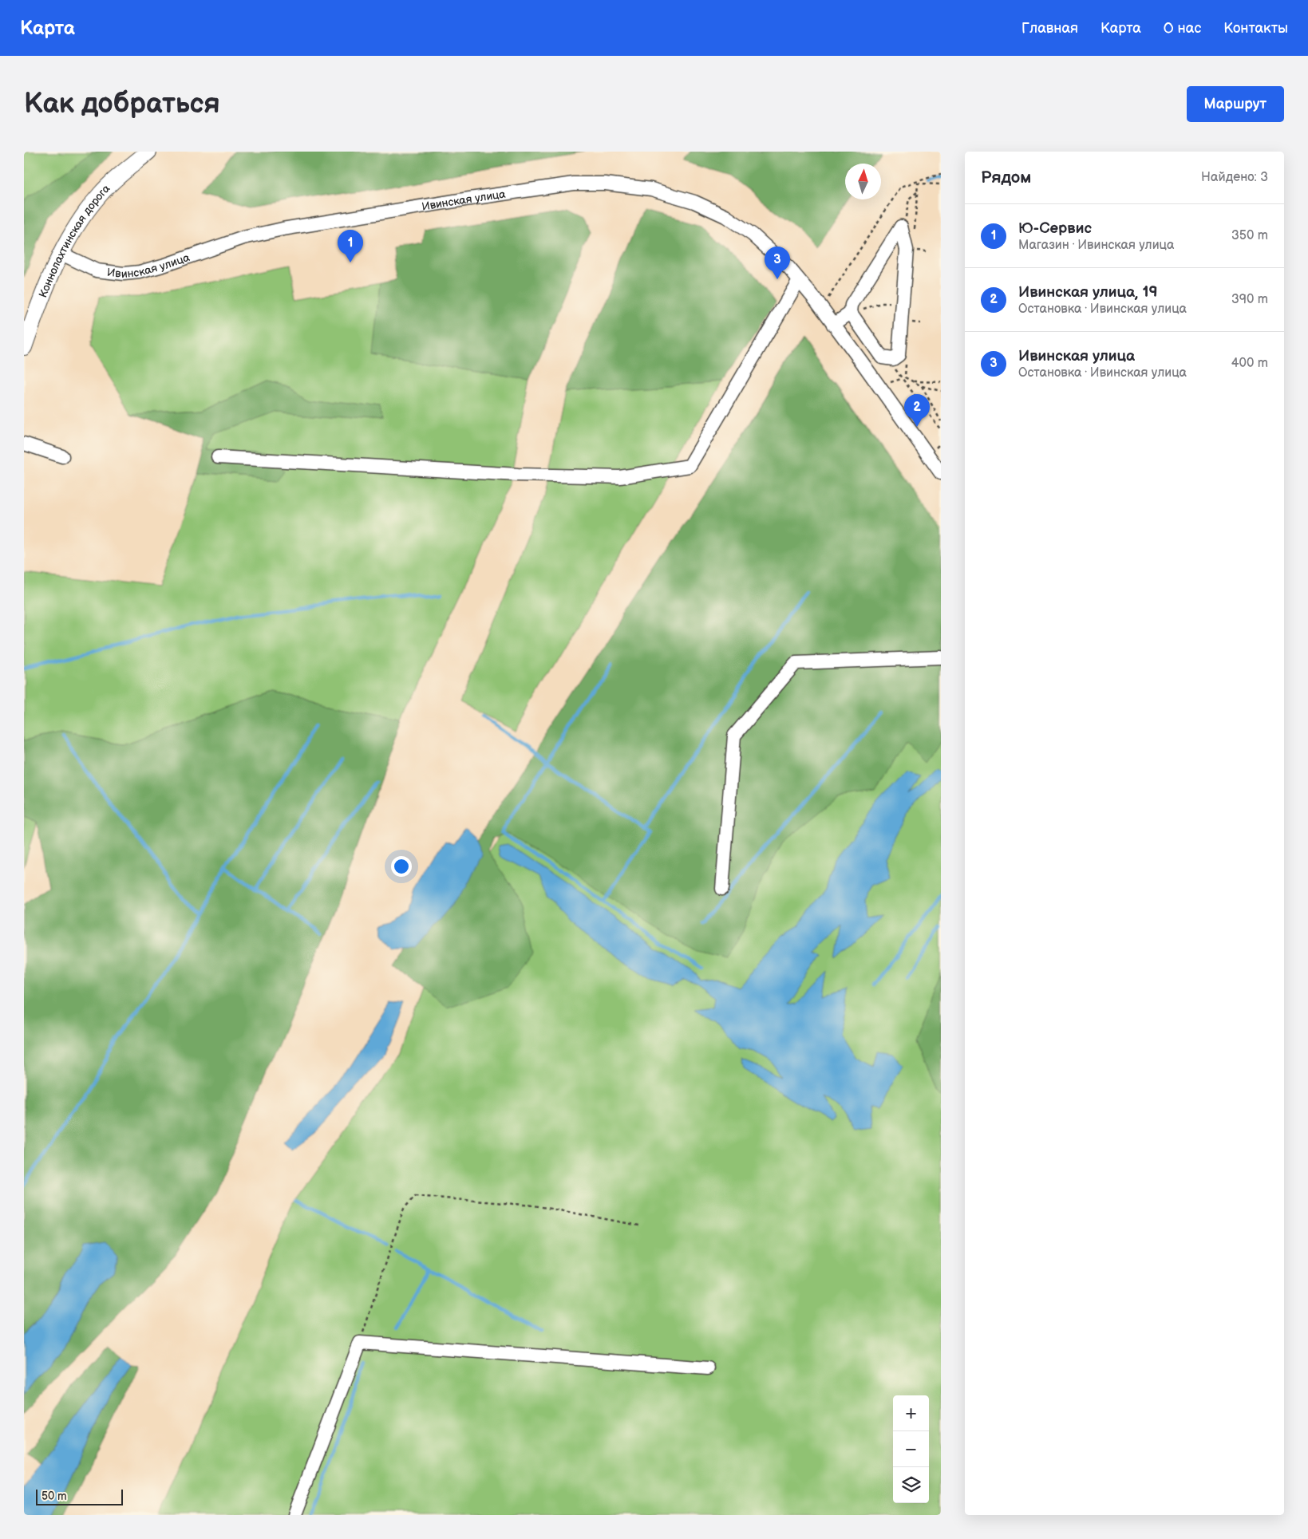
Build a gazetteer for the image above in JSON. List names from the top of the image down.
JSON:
{
  "streets": {
    "main road": ["Коннолахтинская дорога"],
    "street": ["Ивинская улица"]
  },
  "crossings": [
    ["Ивинская улица", "Коннолахтинская дорога"]
  ],
  "scale_bar": "50 m",
  "north": "top",
  "page": {
    "header": "Карта",
    "nav": [
      "Главная",
      "Карта",
      "О нас",
      "Контакты"
    ],
    "buttons": "Маршрут",
    "title": "Как добраться",
    "heading": ["Рядом", "Найдено: 3"],
    "list": [
      {
        "mark": "1",
        "name": "Ю-Сервис",
        "note": "Магазин · Ивинская улица",
        "value": "350 m"
      },
      {
        "mark": "2",
        "name": "Ивинская улица, 19",
        "note": "Остановка · Ивинская улица",
        "value": "390 m"
      },
      {
        "mark": "3",
        "name": "Ивинская улица",
        "note": "Остановка · Ивинская улица",
        "value": "400 m"
      }
    ],
    "pins": ["1", "3", "2"],
    "map_buttons": ["+", "−"],
    "scale": "50 m"
  }
}
